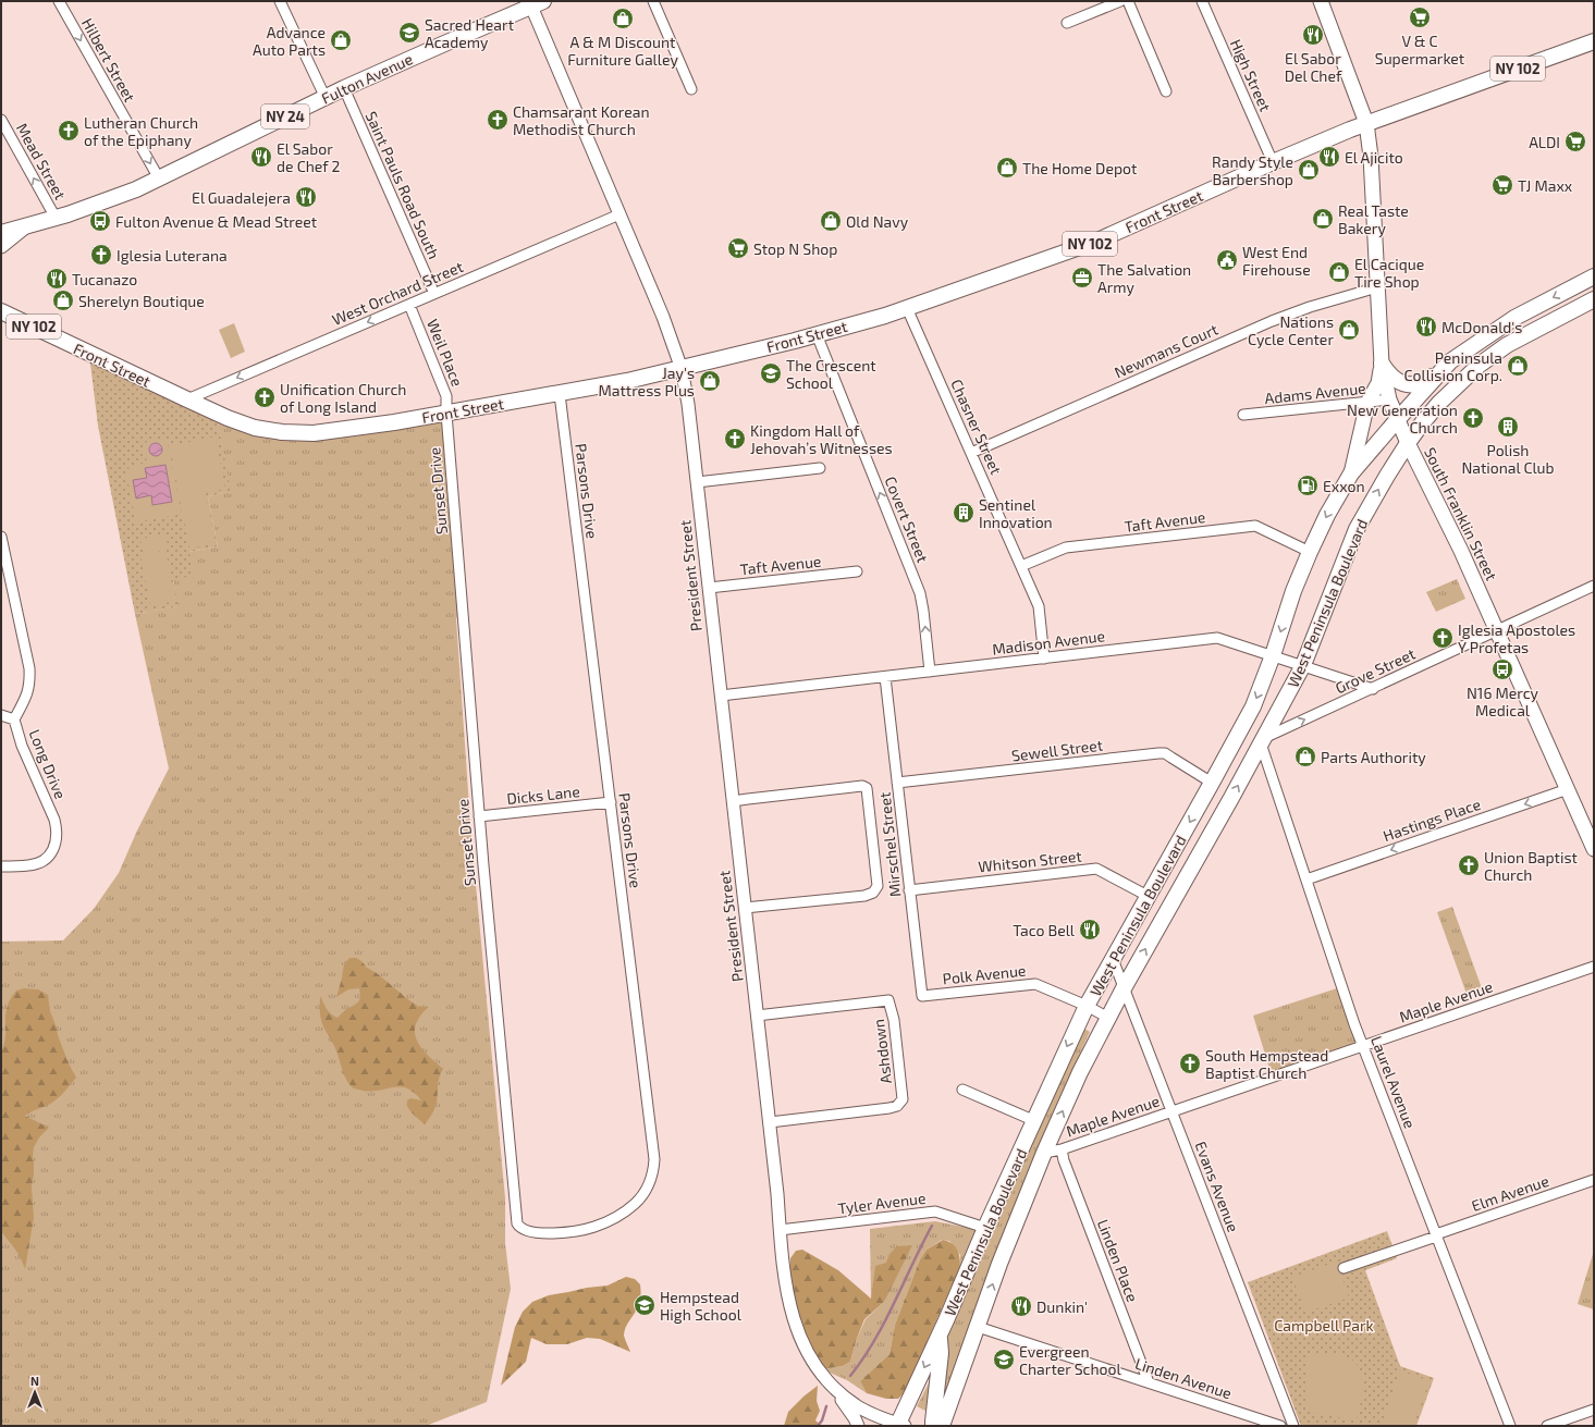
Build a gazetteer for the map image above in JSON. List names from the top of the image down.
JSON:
{
  "streets": {
    "main road": [
      "NY 102",
      "Fulton Avenue",
      "NY 24",
      "Front Street",
      "South Franklin Street",
      "West Peninsula Boulevard"
    ],
    "street": [
      "Hilbert Street",
      "High Street",
      "Mead Street",
      "Saint Pauls Road South",
      "West Orchard Street",
      "Newmans Court",
      "Weil Place",
      "Adams Avenue",
      "Chasner Street",
      "Sunset Drive",
      "Parsons Drive",
      "Covert Street",
      "Taft Avenue",
      "President Street",
      "Madison Avenue",
      "Grove Street",
      "Sewell Street",
      "Long Drive",
      "Dicks Lane",
      "Hastings Place",
      "Mirschel Street",
      "Whitson Street",
      "Polk Avenue",
      "Maple Avenue",
      "Ashdown",
      "Laurel Avenue",
      "Evans Avenue",
      "Elm Avenue",
      "Tyler Avenue",
      "Linden Place",
      "Linden Avenue"
    ]
  },
  "crossings": [
    ["Hilbert Street", "Fulton Avenue"],
    ["High Street", "Front Street"],
    ["Fulton Avenue", "NY 24"],
    ["Fulton Avenue", "Mead Street"],
    ["Fulton Avenue", "Saint Pauls Road South"],
    ["Fulton Avenue", "President Street"],
    ["Saint Pauls Road South", "West Orchard Street"],
    ["Front Street", "West Orchard Street"],
    ["Front Street", "Weil Place"],
    ["Front Street", "Chasner Street"],
    ["Front Street", "Sunset Drive"],
    ["Front Street", "Parsons Drive"],
    ["Front Street", "South Franklin Street"],
    ["Front Street", "Covert Street"],
    ["Front Street", "President Street"],
    ["West Orchard Street", "Weil Place"],
    ["West Orchard Street", "President Street"],
    ["Newmans Court", "Chasner Street"],
    ["Newmans Court", "South Franklin Street"],
    ["Weil Place", "Sunset Drive"],
    ["Adams Avenue", "South Franklin Street"],
    ["Chasner Street", "Taft Avenue"],
    ["Chasner Street", "Madison Avenue"],
    ["Sunset Drive", "Parsons Drive"],
    ["Sunset Drive", "Dicks Lane"],
    ["Parsons Drive", "Dicks Lane"],
    ["South Franklin Street", "West Peninsula Boulevard"],
    ["South Franklin Street", "Grove Street"],
    ["South Franklin Street", "Hastings Place"],
    ["Covert Street", "Madison Avenue"],
    ["Taft Avenue", "President Street"],
    ["Taft Avenue", "West Peninsula Boulevard"],
    ["President Street", "West Peninsula Boulevard"],
    ["President Street", "Madison Avenue"],
    ["President Street", "Ashdown"],
    ["President Street", "Tyler Avenue"],
    ["West Peninsula Boulevard", "Madison Avenue"],
    ["West Peninsula Boulevard", "Grove Street"],
    ["West Peninsula Boulevard", "Sewell Street"],
    ["West Peninsula Boulevard", "Whitson Street"],
    ["West Peninsula Boulevard", "Polk Avenue"],
    ["West Peninsula Boulevard", "Maple Avenue"],
    ["West Peninsula Boulevard", "Laurel Avenue"],
    ["West Peninsula Boulevard", "Evans Avenue"],
    ["West Peninsula Boulevard", "Tyler Avenue"],
    ["West Peninsula Boulevard", "Linden Avenue"],
    ["Madison Avenue", "Grove Street"],
    ["Madison Avenue", "Mirschel Street"],
    ["Grove Street", "Laurel Avenue"],
    ["Sewell Street", "Mirschel Street"],
    ["Hastings Place", "Laurel Avenue"],
    ["Mirschel Street", "Whitson Street"],
    ["Mirschel Street", "Polk Avenue"],
    ["Maple Avenue", "Laurel Avenue"],
    ["Maple Avenue", "Evans Avenue"],
    ["Maple Avenue", "Linden Place"],
    ["Laurel Avenue", "Elm Avenue"],
    ["Linden Place", "Linden Avenue"]
  ],
  "one_way": [
    "Hilbert Street",
    "Mead Street",
    "West Orchard Street",
    "Covert Street",
    "Hastings Place"
  ],
  "parks": ["Campbell Park"],
  "places": {
    "supermarket": [
      "V & C Supermarket",
      "ALDI",
      "TJ Maxx",
      "Stop N Shop"
    ],
    "shop": [
      "A & M Discount Furniture Galley",
      "Advance Auto Parts",
      "The Home Depot",
      "Randy Style Barbershop",
      "Real Taste Bakery",
      "Old Navy",
      "El Cacique Tire Shop",
      "Sherelyn Boutique",
      "Nations Cycle Center",
      "Peninsula Collision Corp.",
      "Jay's Mattress Plus",
      "Parts Authority"
    ],
    "school or university": [
      "Sacred Heart Academy",
      "The Crescent School",
      "Hempstead High School",
      "Evergreen Charter School"
    ],
    "restaurant": [
      "El Sabor Del Chef",
      "El Sabor de Chef 2",
      "El Ajicito",
      "El Guadalejera",
      "Tucanazo",
      "McDonald's",
      "Taco Bell",
      "Dunkin'"
    ],
    "church": [
      "Chamsarant Korean Methodist Church",
      "Lutheran Church of the Epiphany",
      "Iglesia Luterana",
      "Unification Church of Long Island",
      "New Generation Church",
      "Kingdom Hall of Jehovah’s Witnesses",
      "Iglesia Apostoles Y Profetas",
      "Union Baptist Church",
      "South Hempstead Baptist Church"
    ],
    "bus stop": ["Fulton Avenue & Mead Street", "N16 Mercy Medical"],
    "public building": ["West End Firehouse"],
    "office": ["The Salvation Army"],
    "building": ["Polish National Club", "Sentinel Innovation"],
    "fuel station": ["Exxon"]
  },
  "north": "top"
}
